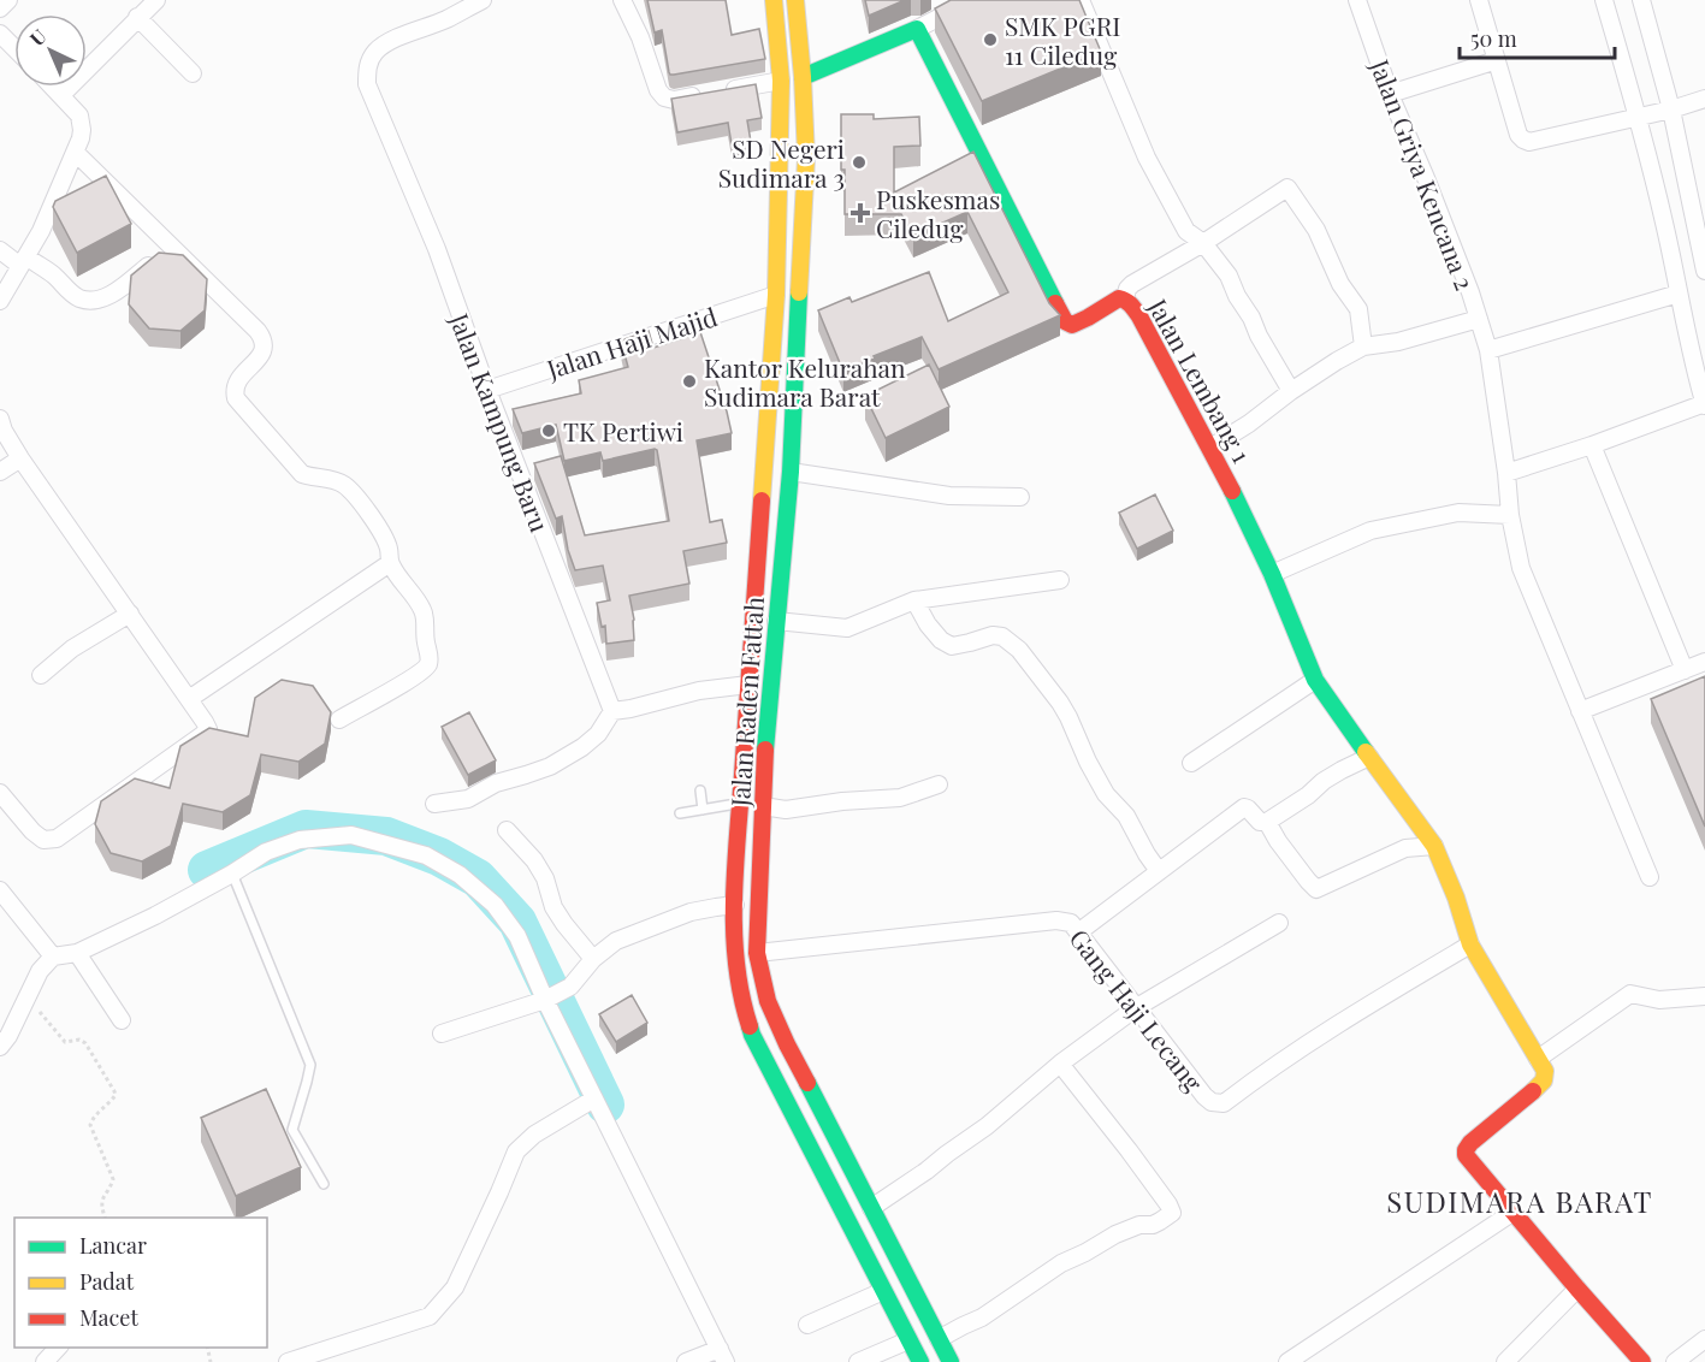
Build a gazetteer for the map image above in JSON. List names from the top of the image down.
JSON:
{
  "streets": {
    "main road": ["Jalan Lembang 1", "Jalan Raden Fattah"],
    "street": [
      "Jalan Griya Kencana 2",
      "Jalan Haji Majid",
      "Jalan Kampung Baru",
      "Gang Haji Lecang"
    ]
  },
  "crossings": [
    ["Jalan Haji Majid", "Jalan Kampung Baru"],
    ["Jalan Haji Majid", "Jalan Raden Fattah"],
    ["Jalan Lembang 1", "Gang Haji Lecang"],
    ["Jalan Raden Fattah", "Gang Haji Lecang"]
  ],
  "districts": ["SUDIMARA BARAT"],
  "places": {
    "other": [
      "SMK PGRI 11 Ciledug",
      "SD Negeri Sudimara 3",
      "Kantor Kelurahan Sudimara Barat",
      "TK Pertiwi"
    ],
    "health": ["Puskesmas Ciledug"]
  },
  "legend": ["Lancar", "Padat", "Macet"],
  "scale_bar": "50 m",
  "north": "top left"
}
